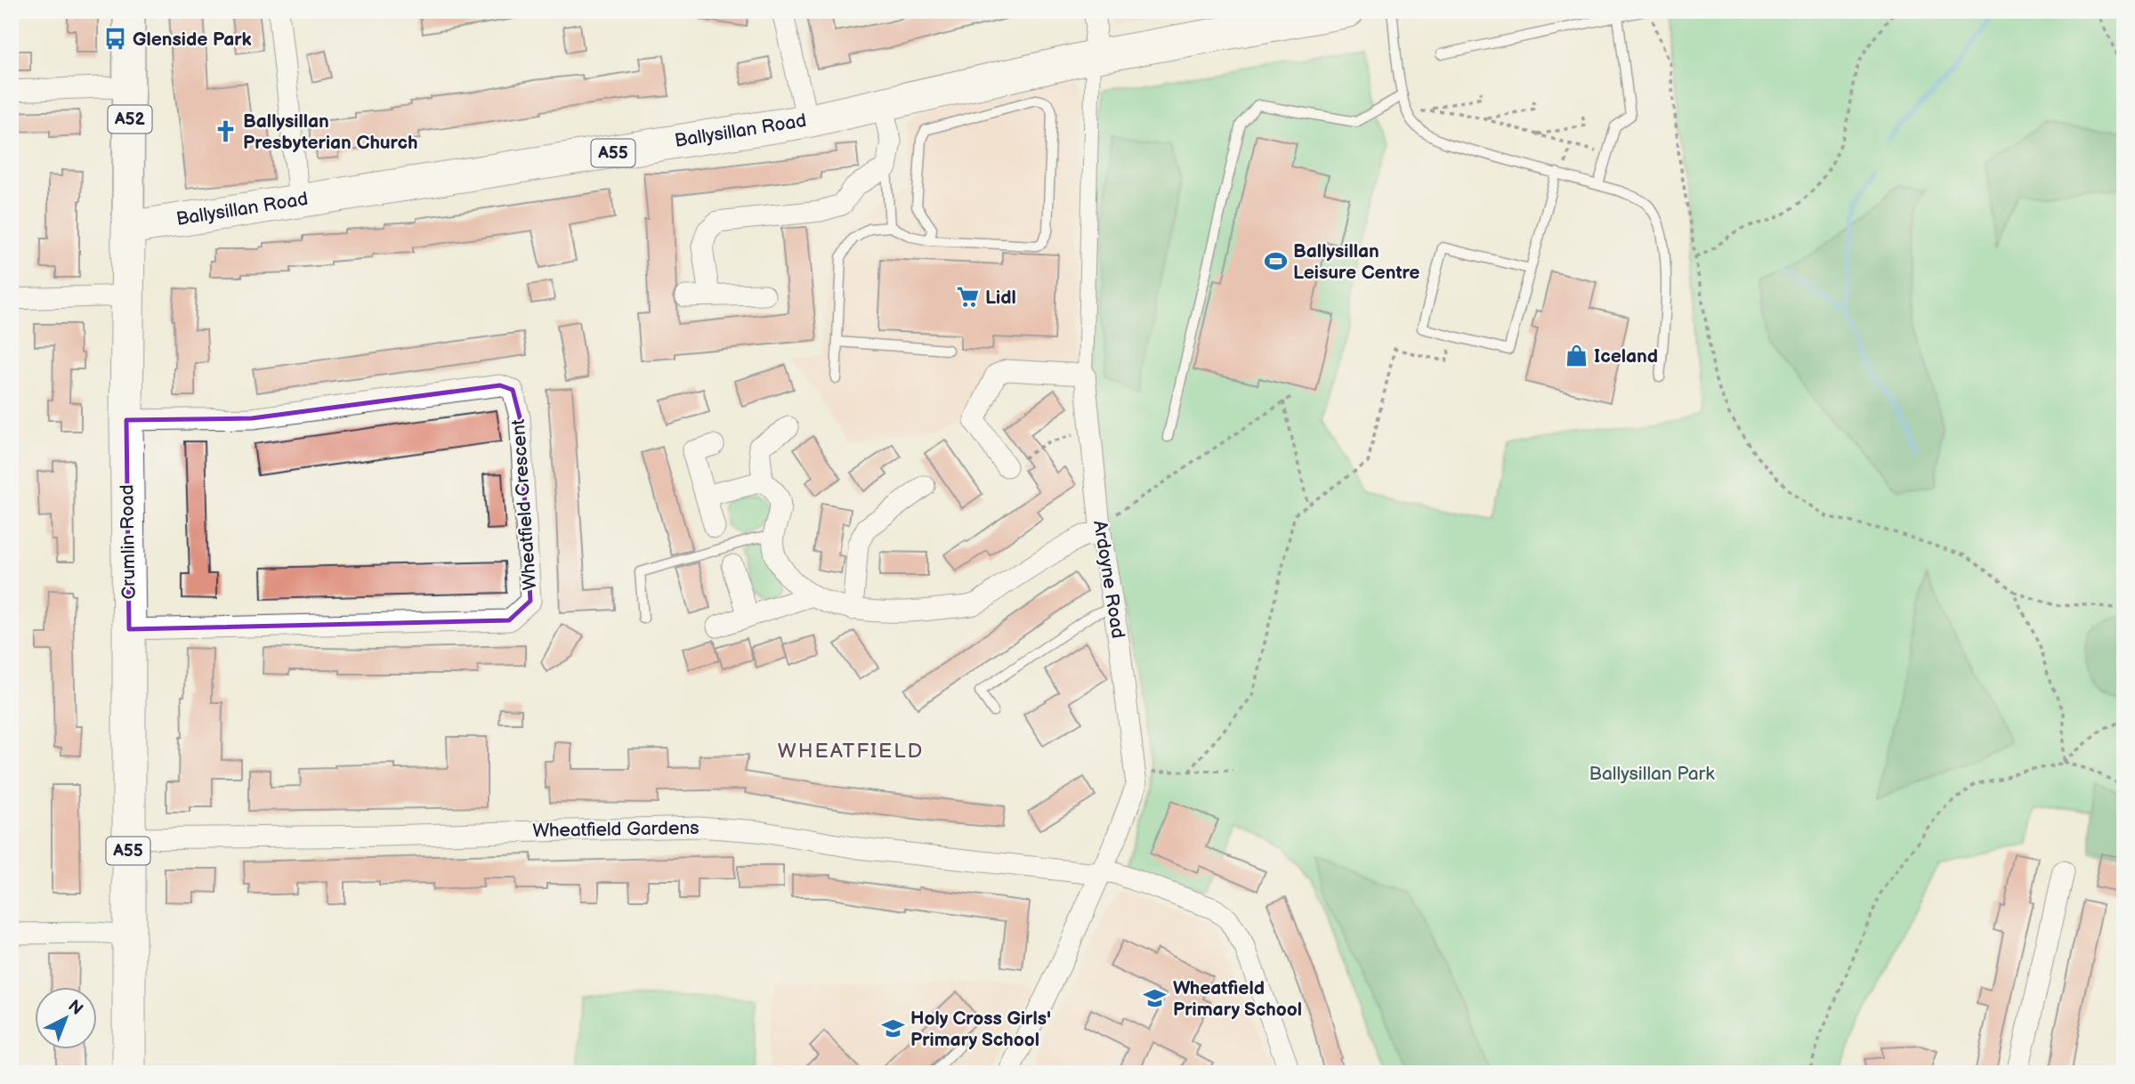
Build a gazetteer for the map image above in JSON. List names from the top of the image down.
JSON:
{
  "streets": {
    "highway": ["Ballysillan Road", "A55", "Crumlin Road"],
    "main road": ["A52"],
    "street": ["Wheatfield Crescent", "Ardoyne Road", "Wheatfield Gardens"]
  },
  "crossings": [
    ["Ballysillan Road", "Crumlin Road"],
    ["Ballysillan Road", "Ardoyne Road"],
    ["Wheatfield Crescent", "Crumlin Road"],
    ["Crumlin Road", "Wheatfield Gardens"],
    ["Ardoyne Road", "Wheatfield Gardens"]
  ],
  "districts": ["WHEATFIELD"],
  "parks": ["Ballysillan Park"],
  "places": {
    "bus stop": ["Glenside Park"],
    "church": ["Ballysillan Presbyterian Church"],
    "sports": ["Ballysillan Leisure Centre"],
    "supermarket": ["Lidl"],
    "shop": ["Iceland"],
    "school or university": ["Wheatfield Primary School", "Holy Cross Girls' Primary School"]
  },
  "north": "top right"
}
